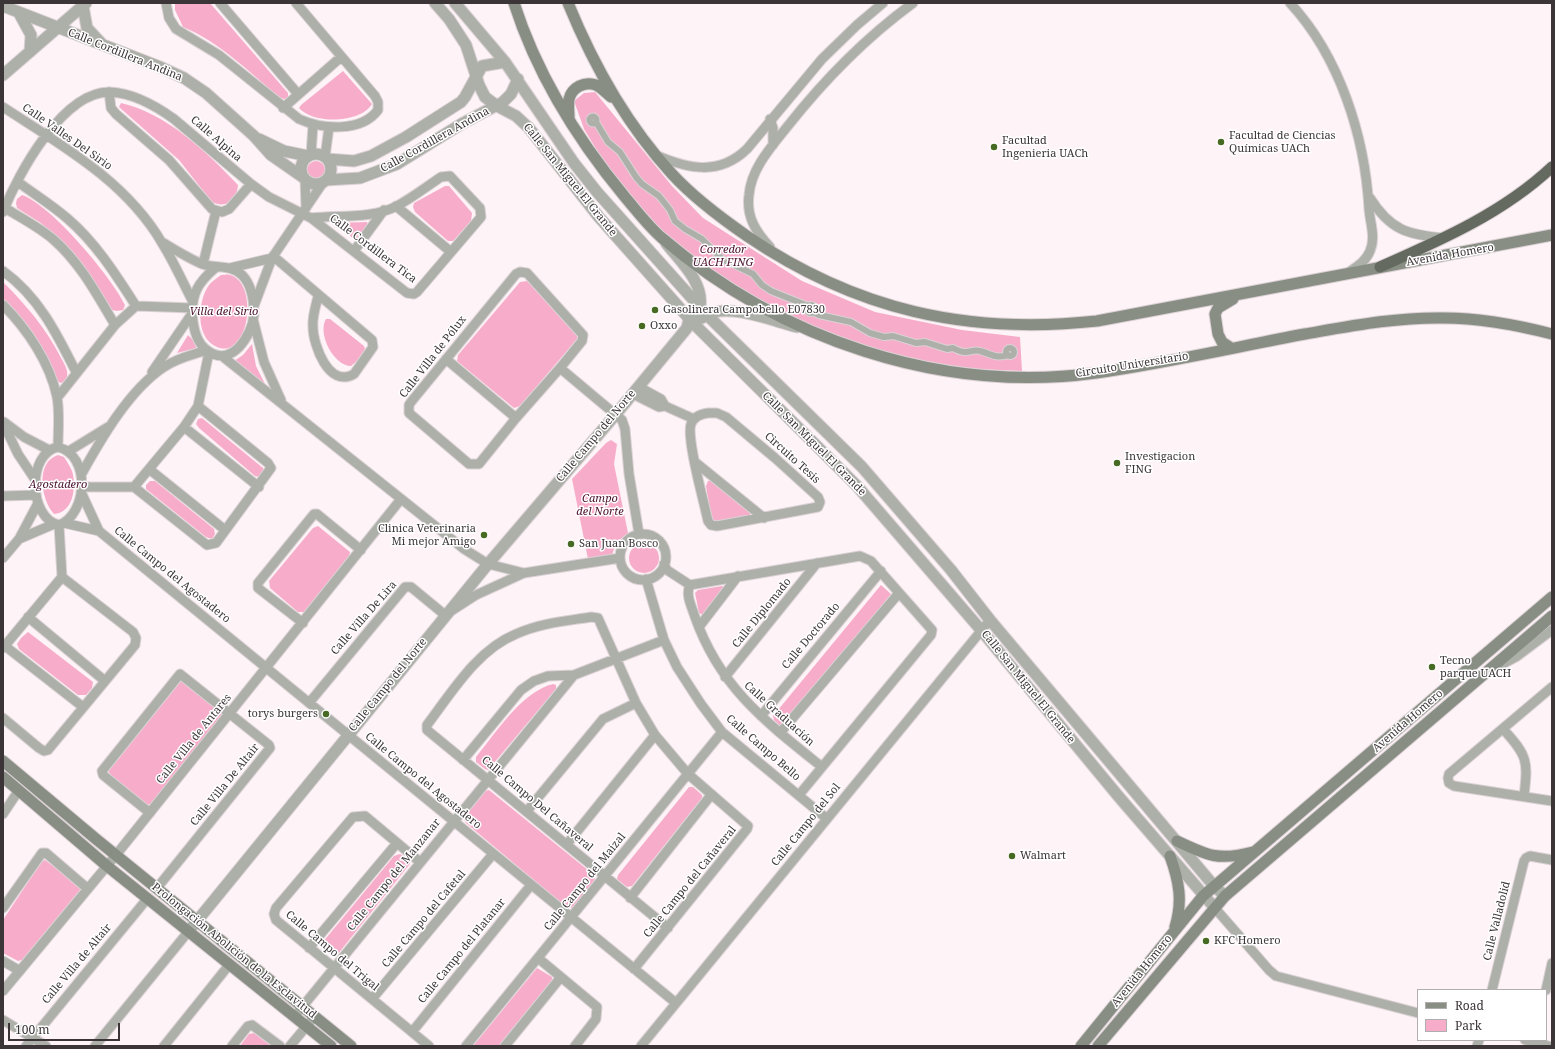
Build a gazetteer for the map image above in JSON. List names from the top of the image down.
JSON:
{
  "streets": {
    "main road": ["Avenida Homero", "Circuito Universitario", "Prolongación Abolición de la Esclavitud"],
    "street": [
      "Calle Cordillera Andina",
      "Calle Valles Del Sirio",
      "Calle Alpina",
      "Calle San Miguel El Grande",
      "Calle Cordillera Tica",
      "Calle Villa de Pólux",
      "Calle Campo del Norte",
      "Circuito Tesis",
      "Calle Campo del Agostadero",
      "Calle Diplomado",
      "Calle Villa De Lira",
      "Calle Doctorado",
      "Calle Graduación",
      "Calle Villa de Antares",
      "Calle Campo Bello",
      "Calle Villa De Altair",
      "Calle Campo Del Cañaveral",
      "Calle Campo del Sol",
      "Calle Campo del Manzanar",
      "Calle Campo del Maizal",
      "Calle Campo del Cañaveral",
      "Calle Campo del Cafetal",
      "Calle Valladolid",
      "Calle Campo del Trigal",
      "Calle Campo del Platanar",
      "Calle Villa de Altair"
    ]
  },
  "crossings": [
    ["Calle Cordillera Andina", "Calle San Miguel El Grande"],
    ["Calle Valles Del Sirio", "Calle Alpina"],
    ["Calle Alpina", "Calle Cordillera Tica"],
    ["Calle San Miguel El Grande", "Avenida Homero"],
    ["Calle San Miguel El Grande", "Calle Campo del Norte"],
    ["Calle San Miguel El Grande", "Calle Campo del Sol"],
    ["Calle Campo del Norte", "Calle Campo del Agostadero"],
    ["Calle Campo del Norte", "Calle Villa De Lira"],
    ["Calle Campo del Norte", "Prolongación Abolición de la Esclavitud"],
    ["Calle Campo del Agostadero", "Calle Villa De Lira"],
    ["Calle Campo del Agostadero", "Calle Villa de Antares"],
    ["Calle Campo del Agostadero", "Calle Campo del Sol"],
    ["Calle Campo del Agostadero", "Calle Campo del Manzanar"],
    ["Calle Campo del Agostadero", "Calle Campo del Maizal"],
    ["Calle Campo del Agostadero", "Calle Campo del Cañaveral"],
    ["Calle Campo del Agostadero", "Calle Campo del Cafetal"],
    ["Calle Campo del Agostadero", "Calle Campo del Platanar"],
    ["Calle Diplomado", "Calle Graduación"],
    ["Calle Doctorado", "Calle Graduación"],
    ["Calle Villa de Antares", "Calle Villa De Altair"],
    ["Calle Villa de Antares", "Prolongación Abolición de la Esclavitud"],
    ["Calle Campo Bello", "Calle Campo del Sol"],
    ["Calle Campo Bello", "Calle Campo del Maizal"],
    ["Calle Villa De Altair", "Prolongación Abolición de la Esclavitud"],
    ["Calle Campo Del Cañaveral", "Calle Campo del Manzanar"],
    ["Calle Campo Del Cañaveral", "Calle Campo del Maizal"],
    ["Calle Campo Del Cañaveral", "Calle Campo del Cañaveral"],
    ["Calle Campo del Manzanar", "Prolongación Abolición de la Esclavitud"],
    ["Calle Campo del Manzanar", "Calle Campo del Trigal"],
    ["Calle Campo del Maizal", "Calle Campo del Cañaveral"],
    ["Calle Campo del Cafetal", "Calle Campo del Trigal"],
    ["Prolongación Abolición de la Esclavitud", "Calle Villa de Altair"],
    ["Calle Campo del Trigal", "Calle Campo del Platanar"]
  ],
  "parks": [
    "Corredor UACH FING",
    "Villa del Sirio",
    "Agostadero",
    "Campo del Norte"
  ],
  "places": [
    "Facultad de Ciencias Químicas UACh",
    "Facultad Ingenieria UACh",
    "Gasolinera Campobello E07830",
    "Oxxo",
    "Investigacion FING",
    "Clinica Veterinaria Mi mejor Amigo",
    "San Juan Bosco",
    "Tecno parque UACH",
    "torys burgers",
    "Walmart",
    "KFC Homero"
  ],
  "legend": ["Road", "Park"],
  "scale_bar": "100 m"
}
